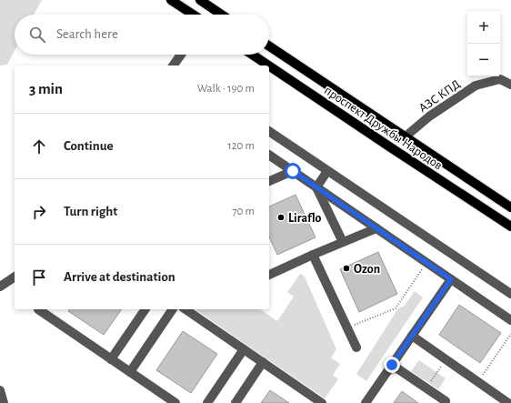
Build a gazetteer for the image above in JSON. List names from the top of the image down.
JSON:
{
  "streets": {
    "main road": ["проспект Дружбы Народов"],
    "street": ["АЗС КПД"]
  },
  "crossings": [
    ["АЗС КПД", "проспект Дружбы Народов"]
  ],
  "places": ["Liraflo", "Ozon"],
  "page": {
    "map_buttons": ["+", "−"],
    "search": "Search here",
    "heading": ["3 min", "Walk · 190 m"],
    "list": [
      ["Continue", "120 m"],
      ["Turn right", "70 m"],
      "Arrive at destination"
    ]
  }
}
